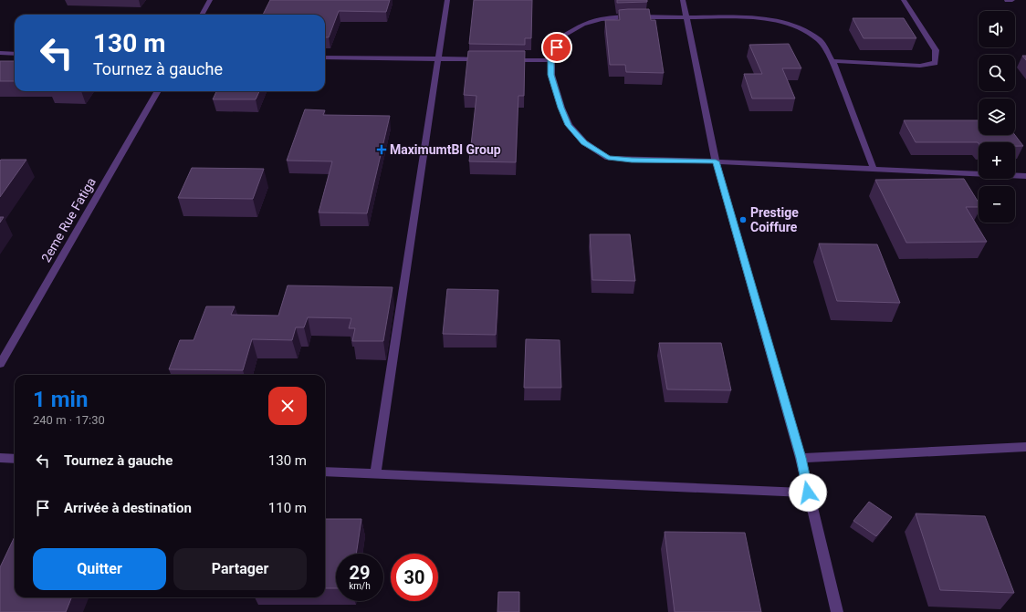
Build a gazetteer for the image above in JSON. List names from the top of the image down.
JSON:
{
  "streets": {
    "street": ["2eme Rue Fatiga"]
  },
  "places": {
    "health": ["MaximumtBl Group"],
    "other": ["Prestige Coiffure"]
  },
  "page": {
    "map_buttons": ["+", "−"],
    "turn": ["130 m", "Tournez à gauche"],
    "heading": ["1 min", "240 m · 17:30"],
    "list": [
      {
        "name": "Tournez à gauche",
        "value": "130 m"
      },
      {
        "name": "Arrivée à destination",
        "value": "110 m"
      }
    ],
    "buttons": ["Quitter", "Partager"],
    "speed": "29 km/h",
    "limit": "30"
  }
}
